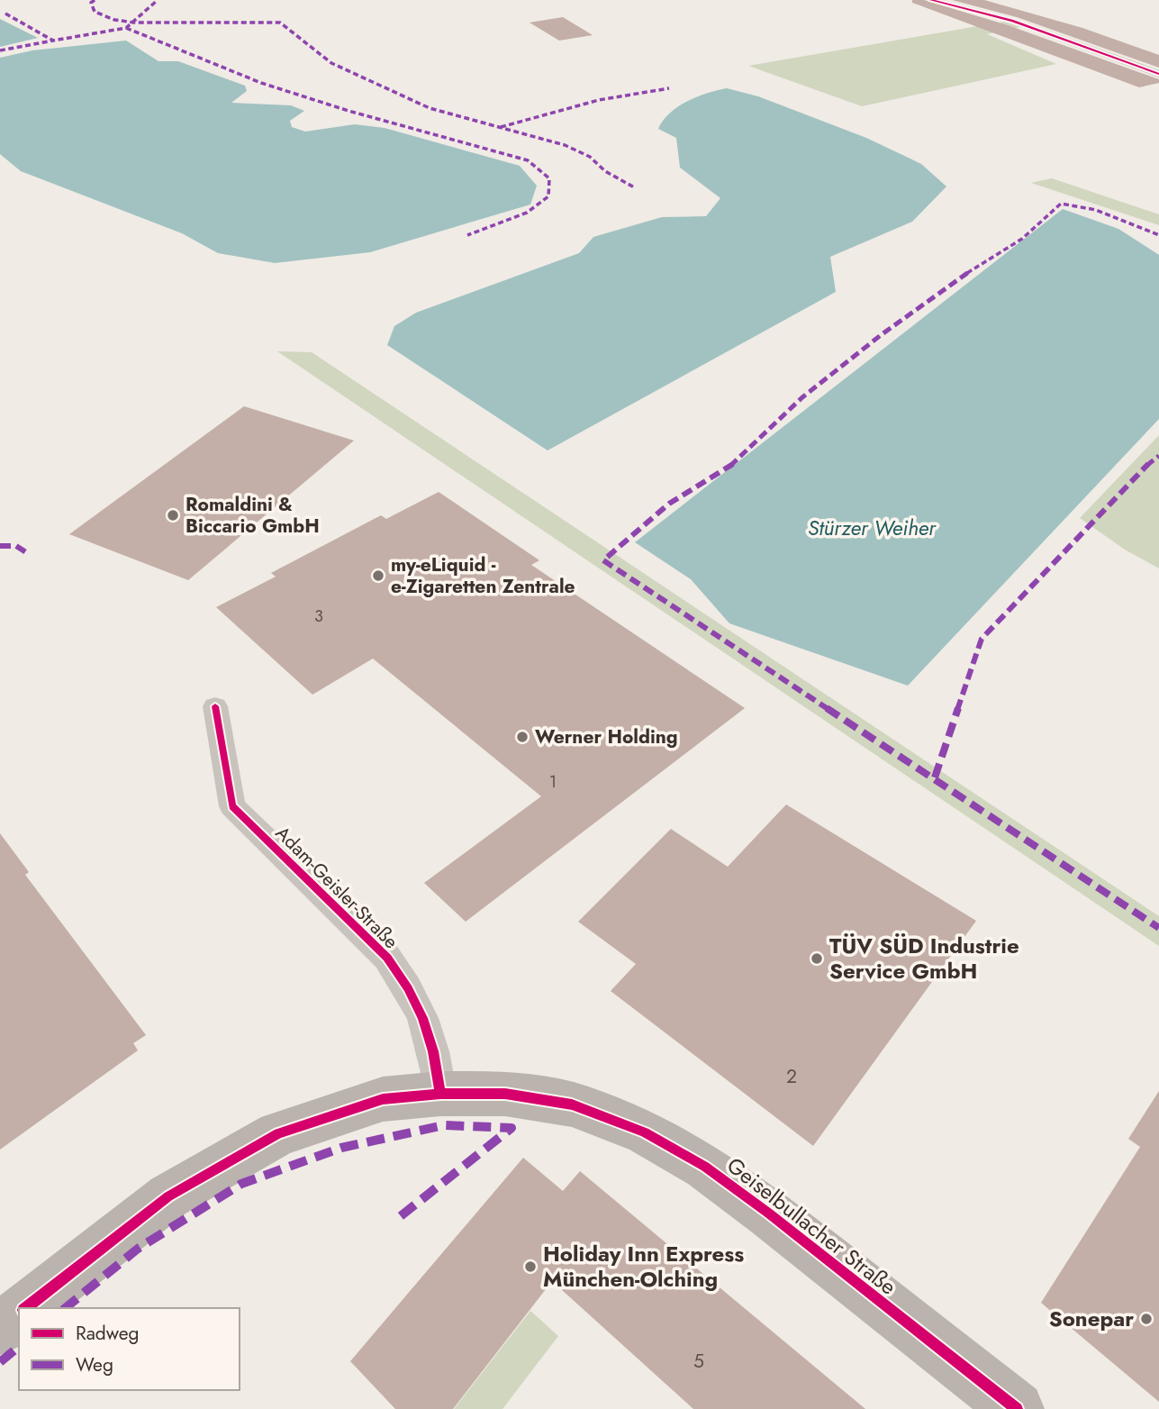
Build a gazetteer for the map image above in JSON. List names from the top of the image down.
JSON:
{
  "streets": {
    "street": ["Adam-Geisler-Straße", "Geiselbullacher Straße"]
  },
  "crossings": [
    ["Adam-Geisler-Straße", "Geiselbullacher Straße"]
  ],
  "water": ["Stürzer Weiher"],
  "places": [
    "Romaldini & Biccario GmbH",
    "my-eLiquid - e-Zigaretten Zentrale",
    "Werner Holding",
    "TÜV SÜD Industrie Service GmbH",
    "Holiday Inn Express München-Olching",
    "Sonepar"
  ],
  "house_numbers": [
    "3",
    "1",
    "2",
    "5"
  ],
  "legend": ["Radweg", "Weg"]
}
